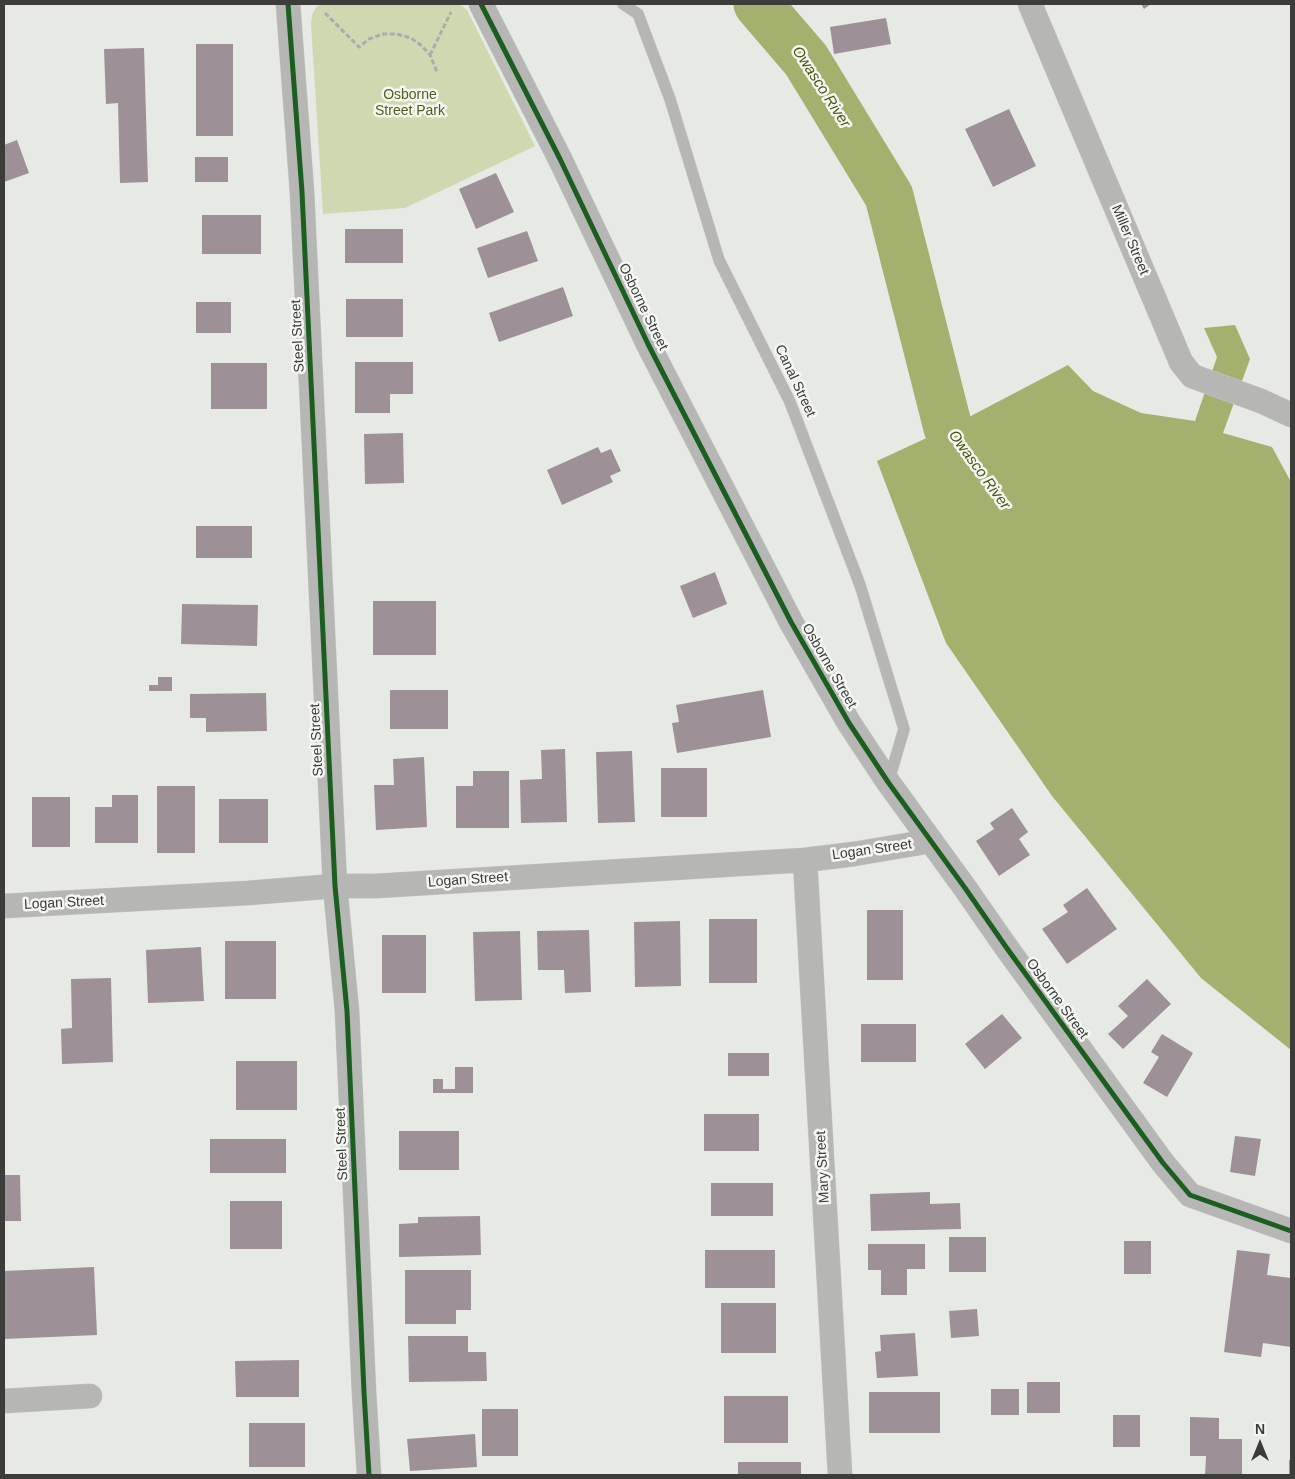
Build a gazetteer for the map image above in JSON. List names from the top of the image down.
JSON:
{
  "streets": {
    "street": [
      "Miller Street",
      "Osborne Street",
      "Steel Street",
      "Logan Street",
      "Mary Street"
    ],
    "lane": ["Canal Street"]
  },
  "crossings": [
    ["Osborne Street", "Canal Street"],
    ["Osborne Street", "Logan Street"],
    ["Steel Street", "Logan Street"],
    ["Logan Street", "Mary Street"]
  ],
  "water": ["Owasco River"],
  "parks": ["Osborne Street Park"],
  "north": "top"
}
